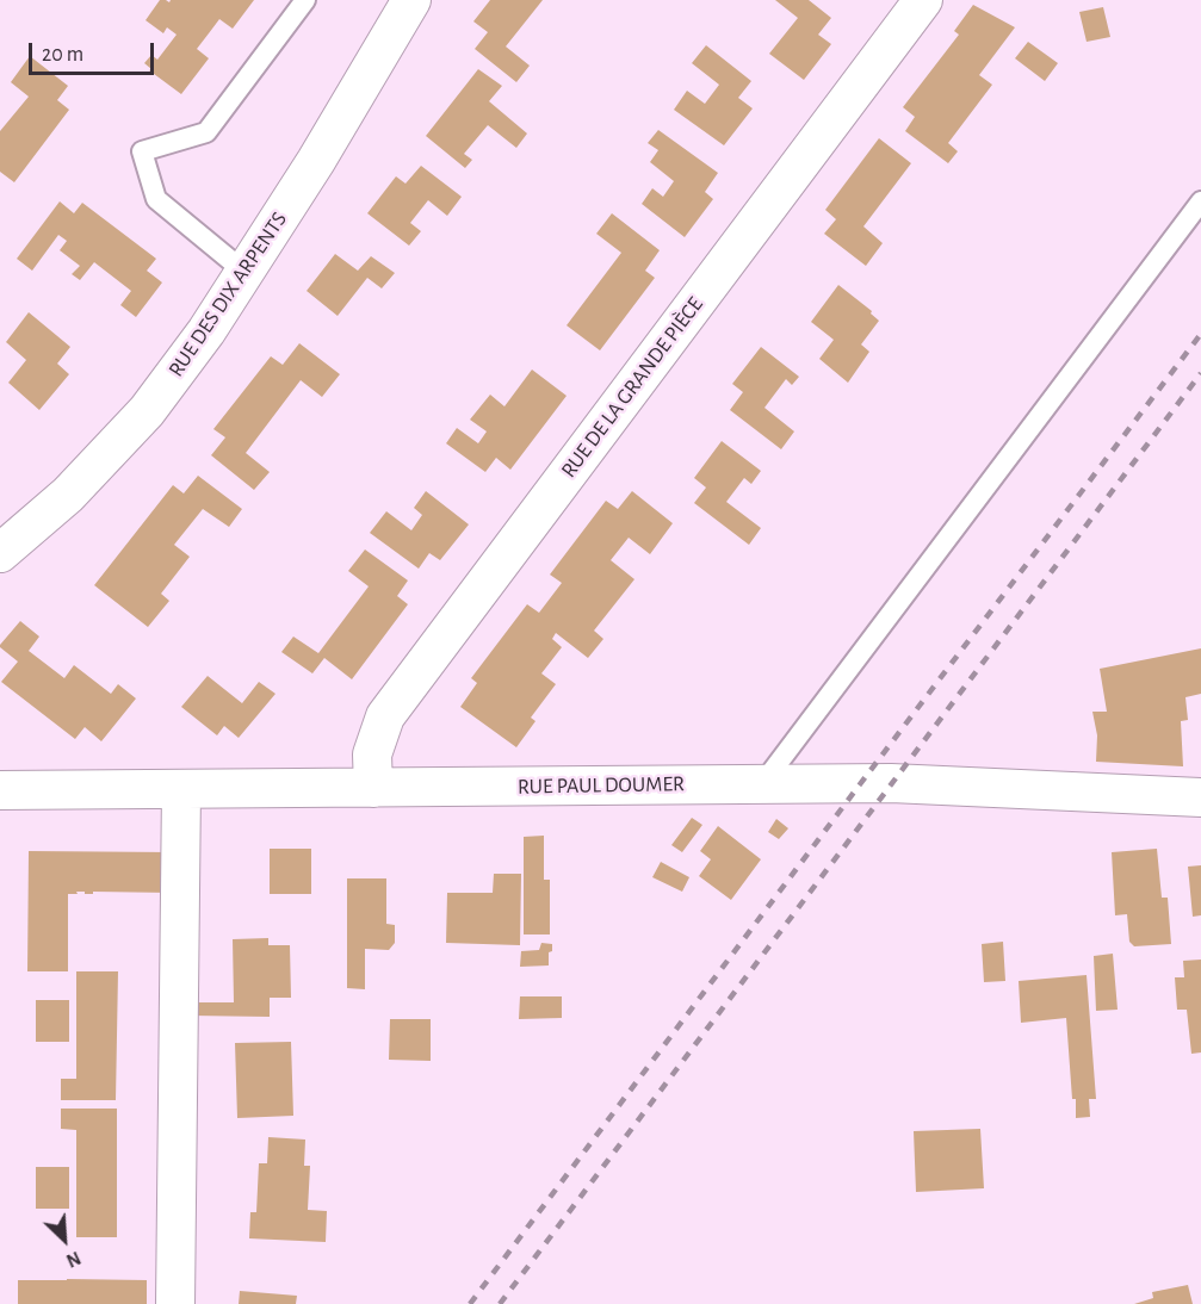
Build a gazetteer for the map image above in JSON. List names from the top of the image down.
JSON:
{
  "streets": {
    "street": ["RUE DES DIX ARPENTS", "RUE DE LA GRANDE PIÈCE", "RUE PAUL DOUMER"]
  },
  "crossings": [
    ["RUE DE LA GRANDE PIÈCE", "RUE PAUL DOUMER"]
  ],
  "scale_bar": "20 m",
  "north": "bottom right"
}
